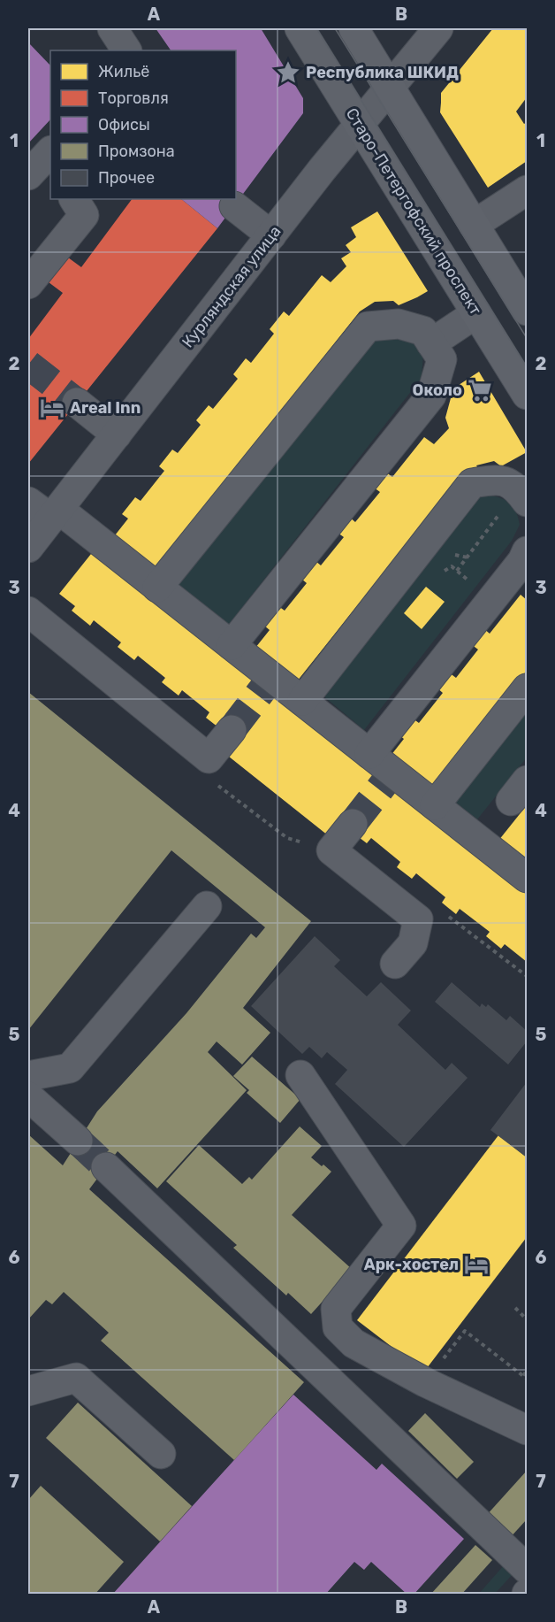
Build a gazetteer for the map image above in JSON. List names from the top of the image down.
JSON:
{
  "streets": {
    "main road": ["Старо-Петергофский проспект"],
    "street": ["Курляндская улица"]
  },
  "crossings": [
    ["Старо-Петергофский проспект", "Курляндская улица"]
  ],
  "places": {
    "place": ["Республика ШКИД"],
    "supermarket": ["Около"],
    "hotel": ["Areal Inn", "Арк-хостел"]
  },
  "legend": [
    "Жильё",
    "Торговля",
    "Офисы",
    "Промзона",
    "Прочее"
  ],
  "grid": {
    "columns": ["A", "B"],
    "rows": [
      "1",
      "2",
      "3",
      "4",
      "5",
      "6",
      "7"
    ]
  }
}
